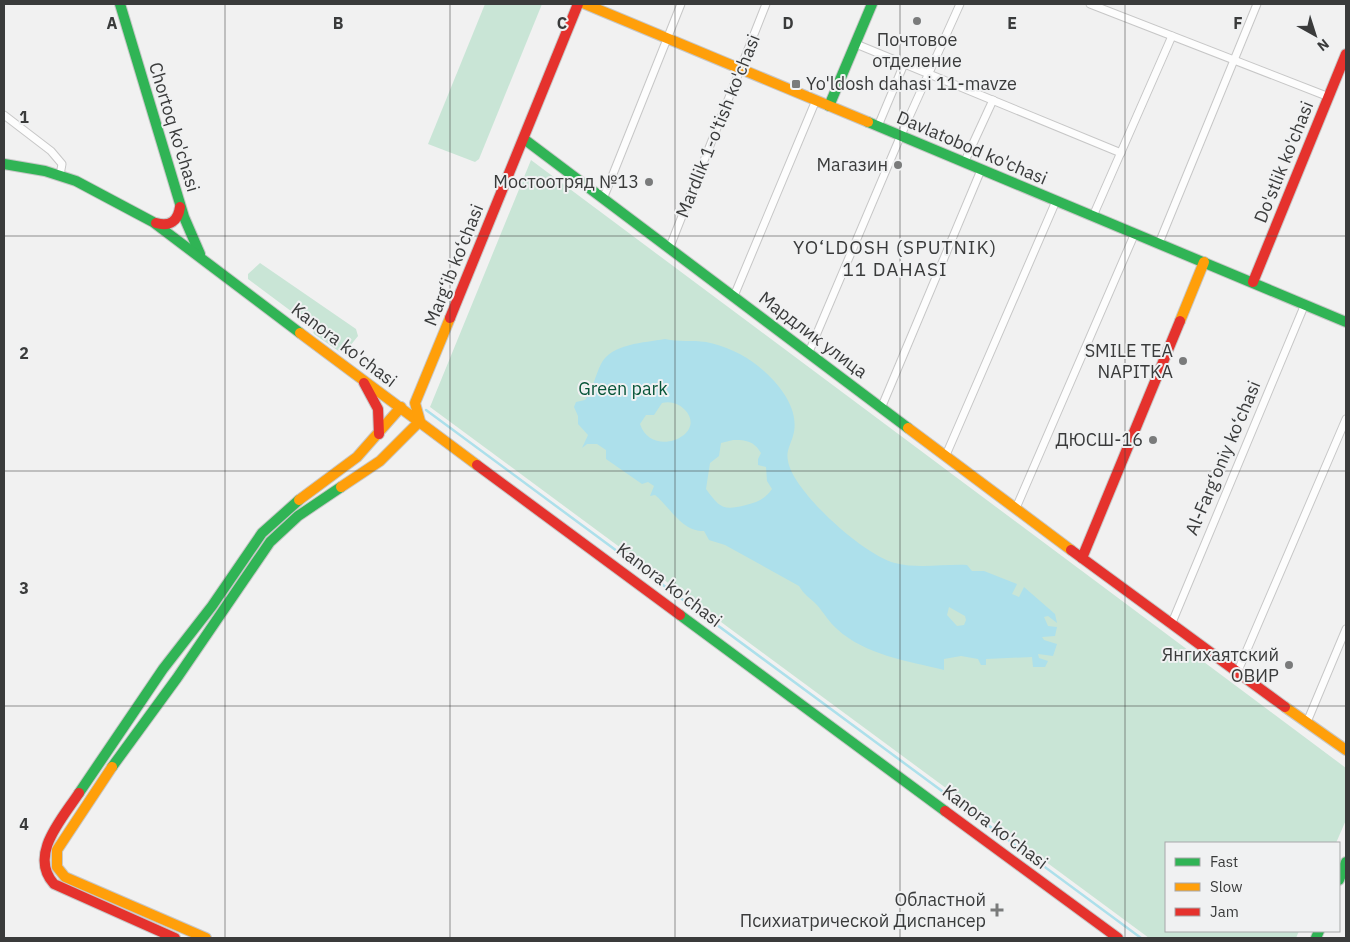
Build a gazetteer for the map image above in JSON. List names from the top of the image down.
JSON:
{
  "streets": {
    "street": [
      "Mardlik 1-o'tish ko'chasi",
      "Chortoq ko'chasi",
      "Davlatobod ko'chasi",
      "Do'stlik ko'chasi",
      "Marg‘ib ko‘chasi",
      "Мардлик улица",
      "Kanora ko'chasi",
      "Al-Farg‘oniy ko‘chasi"
    ]
  },
  "crossings": [
    ["Mardlik 1-o'tish ko'chasi", "Davlatobod ko'chasi"],
    ["Mardlik 1-o'tish ko'chasi", "Мардлик улица"],
    ["Chortoq ko'chasi", "Kanora ko'chasi"],
    ["Davlatobod ko'chasi", "Do'stlik ko'chasi"],
    ["Davlatobod ko'chasi", "Al-Farg‘oniy ko‘chasi"],
    ["Marg‘ib ko‘chasi", "Мардлик улица"],
    ["Мардлик улица", "Al-Farg‘oniy ko‘chasi"]
  ],
  "districts": ["YO‘LDOSH (SPUTNIK) 11 DAHASI"],
  "parks": ["Green park"],
  "places": {
    "other": [
      "Почтовое отделение",
      "Магазин",
      "Мостоотряд №13",
      "SMILE TEA NAPITKA",
      "ДЮСШ-16",
      "Янгихаятский ОВИР"
    ],
    "transit": ["Yo'ldosh dahasi 11-mavze"],
    "health": ["Областной Психиатрической Диспансер"]
  },
  "legend": ["Fast", "Slow", "Jam"],
  "north": "bottom right",
  "grid": {
    "columns": [
      "A",
      "B",
      "C",
      "D",
      "E",
      "F"
    ],
    "rows": [
      "1",
      "2",
      "3",
      "4"
    ]
  }
}
